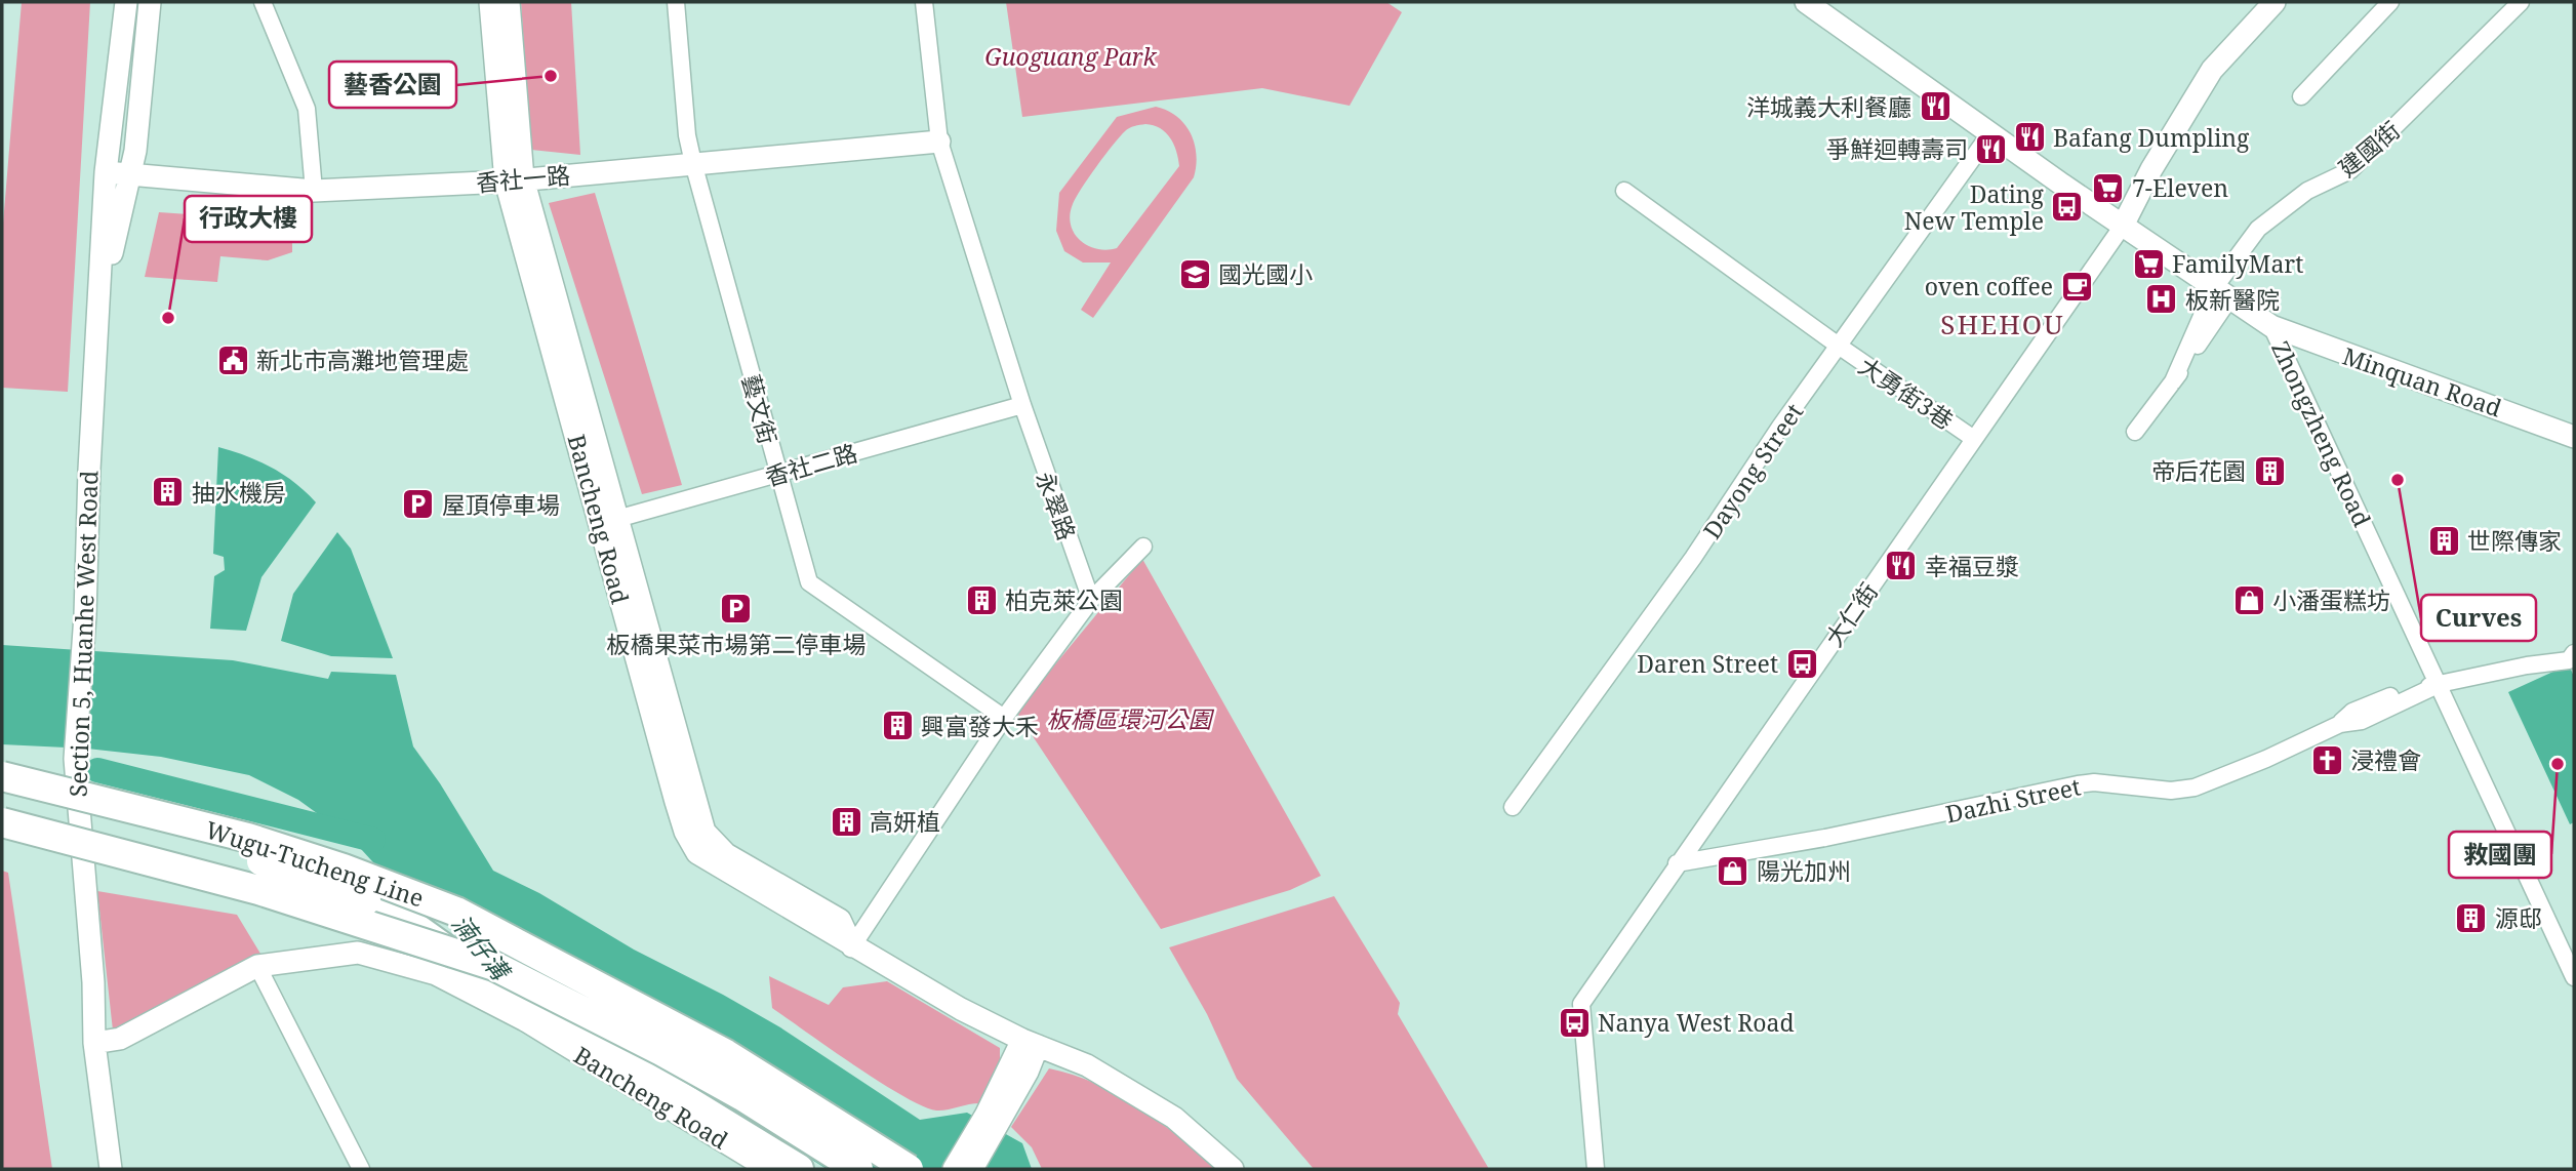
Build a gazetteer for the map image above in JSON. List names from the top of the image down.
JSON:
{
  "streets": {
    "highway": ["Wugu-Tucheng Line"],
    "street": [
      "建國街",
      "香社一路",
      "Minquan Road",
      "大勇街3巷",
      "藝文街",
      "Zhongzheng Road",
      "香社二路",
      "Dayong Street",
      "永翠路",
      "Bancheng Road",
      "大仁街",
      "Section 5, Huanhe West Road",
      "Dazhi Street"
    ]
  },
  "crossings": [
    ["建國街", "Zhongzheng Road"],
    ["香社一路", "藝文街"],
    ["香社一路", "永翠路"],
    ["香社一路", "Bancheng Road"],
    ["香社一路", "Section 5, Huanhe West Road"],
    ["Minquan Road", "Zhongzheng Road"],
    ["大勇街3巷", "Dayong Street"],
    ["大勇街3巷", "大仁街"],
    ["藝文街", "香社二路"],
    ["Zhongzheng Road", "Dayong Street"],
    ["Zhongzheng Road", "大仁街"],
    ["Zhongzheng Road", "Dazhi Street"],
    ["香社二路", "永翠路"],
    ["香社二路", "Bancheng Road"],
    ["Bancheng Road", "Section 5, Huanhe West Road"],
    ["大仁街", "Dazhi Street"]
  ],
  "districts": ["SHEHOU"],
  "water": ["湳仔溝"],
  "parks": ["Guoguang Park", "板橋區環河公園"],
  "places": {
    "other": [
      "藝香公園",
      "行政大樓",
      "Curves",
      "救國團"
    ],
    "restaurant": [
      "洋城義大利餐廳",
      "Bafang Dumpling",
      "爭鮮迴轉壽司",
      "幸福豆漿"
    ],
    "supermarket": ["7-Eleven", "FamilyMart"],
    "bus stop": ["Dating New Temple", "Daren Street", "Nanya West Road"],
    "school or university": ["國光國小"],
    "cafe": ["oven coffee"],
    "hospital": ["板新醫院"],
    "public building": ["新北市高灘地管理處"],
    "building": [
      "帝后花園",
      "抽水機房",
      "世際傳家",
      "柏克萊公園",
      "興富發大禾",
      "高妍植",
      "源邸"
    ],
    "parking": ["屋頂停車場", "板橋果菜市場第二停車場"],
    "shop": ["小潘蛋糕坊", "陽光加州"],
    "church": ["浸禮會"]
  }
}
